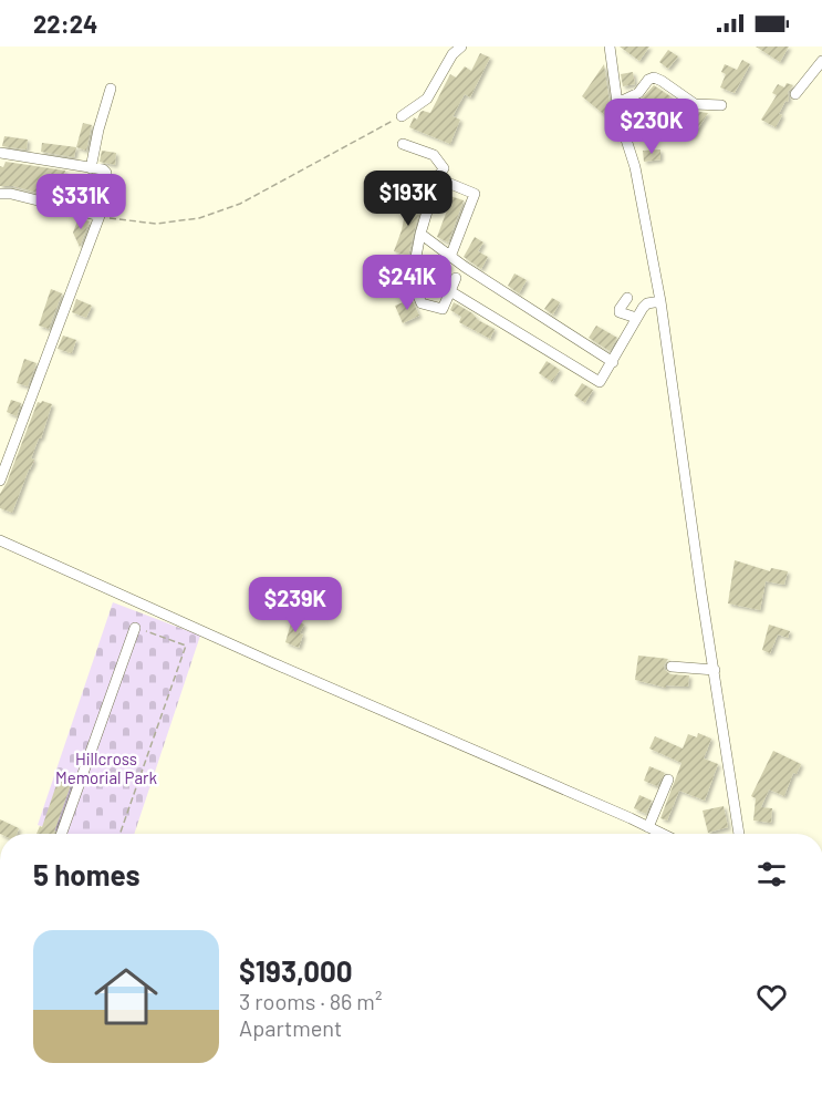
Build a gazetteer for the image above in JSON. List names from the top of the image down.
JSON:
{
  "parks": ["Hillcross Memorial Park"],
  "page": {
    "status": "22:24",
    "price": [
      "$230K",
      "$193K",
      "$331K",
      "$241K",
      "$239K"
    ],
    "heading": "5 homes",
    "list": [
      {
        "name": "$193,000",
        "note": "3 rooms · 86 m² · Apartment"
      }
    ]
  }
}
